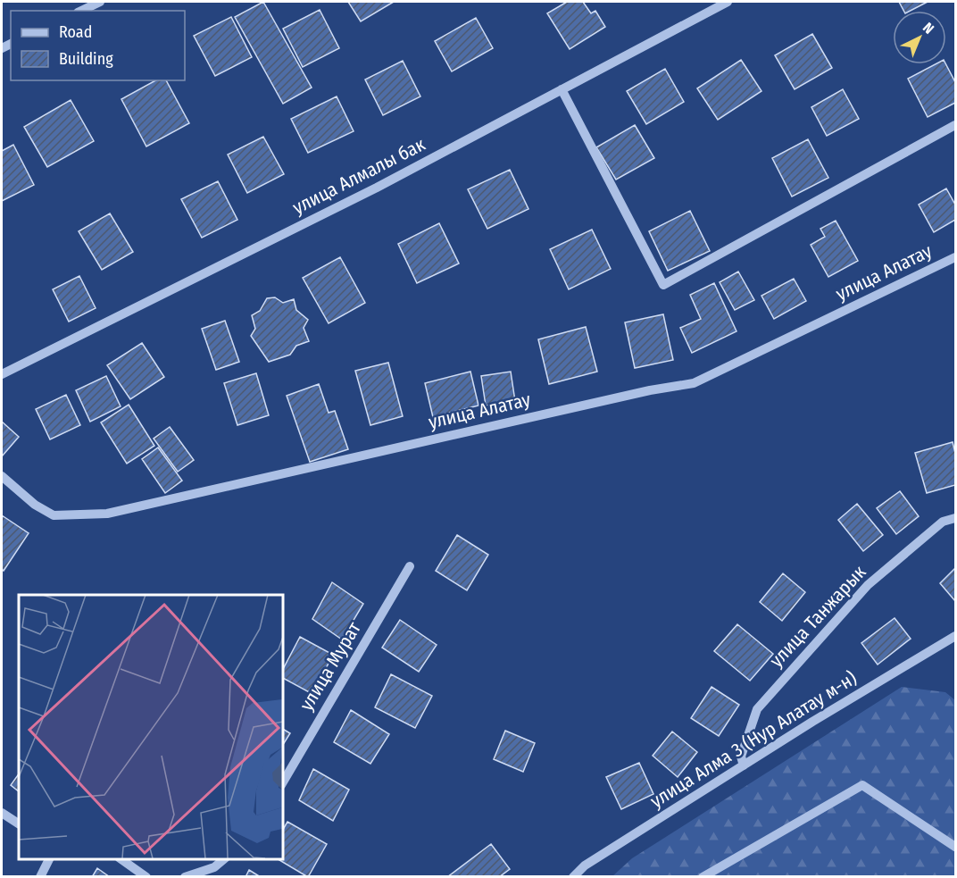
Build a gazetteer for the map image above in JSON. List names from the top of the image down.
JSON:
{
  "streets": {
    "street": [
      "улица Алмалы бак",
      "улица Алатау",
      "улица Танжарык",
      "улица Мурат",
      "улица Алма 3 (Нур Алатау м-н)"
    ]
  },
  "crossings": [
    ["улица Танжарык", "улица Алма 3 (Нур Алатау м-н)"]
  ],
  "legend": ["Road", "Building"],
  "north": "top right"
}
